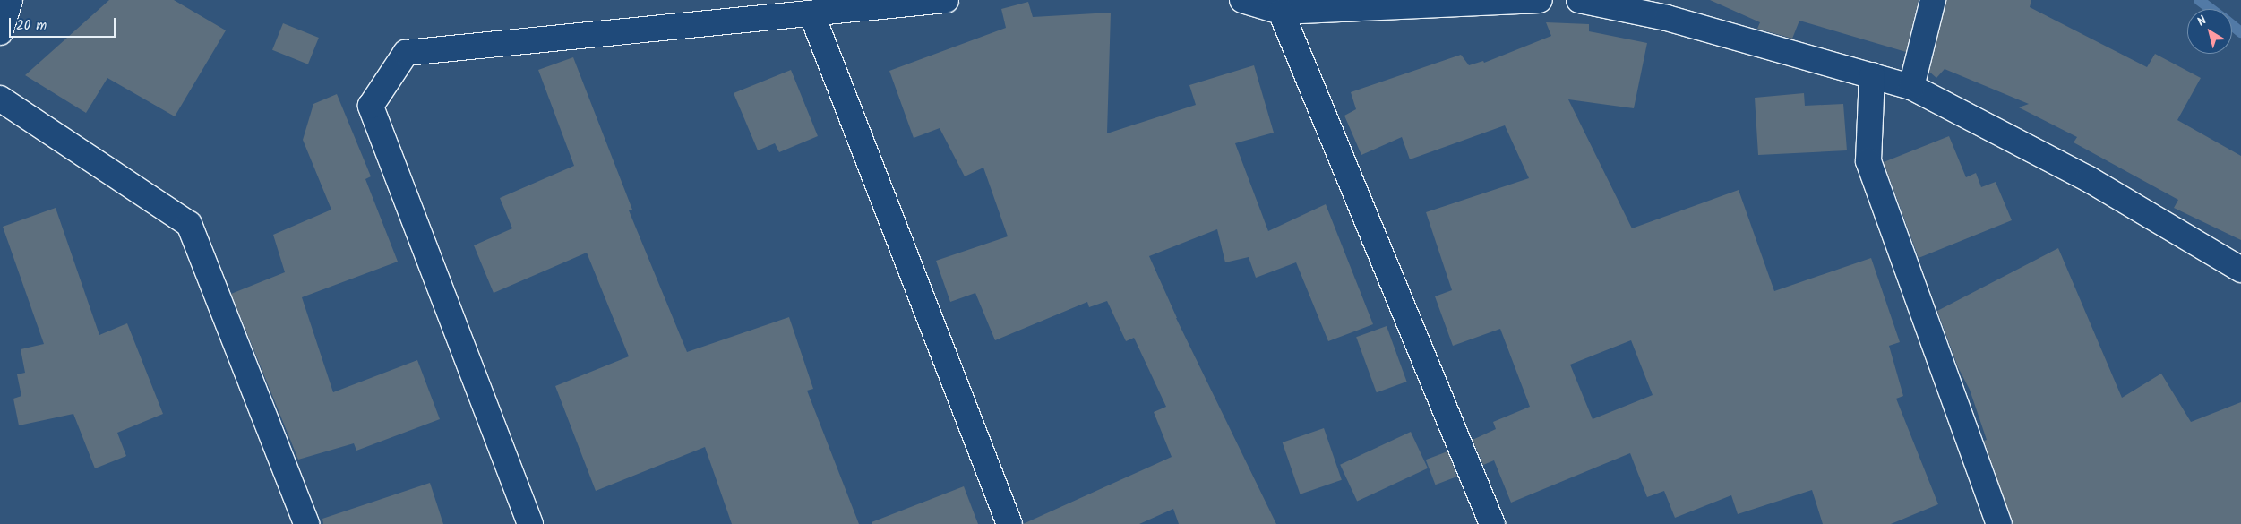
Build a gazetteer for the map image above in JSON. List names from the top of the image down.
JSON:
{
  "scale_bar": "20 m",
  "north": "top left"
}
